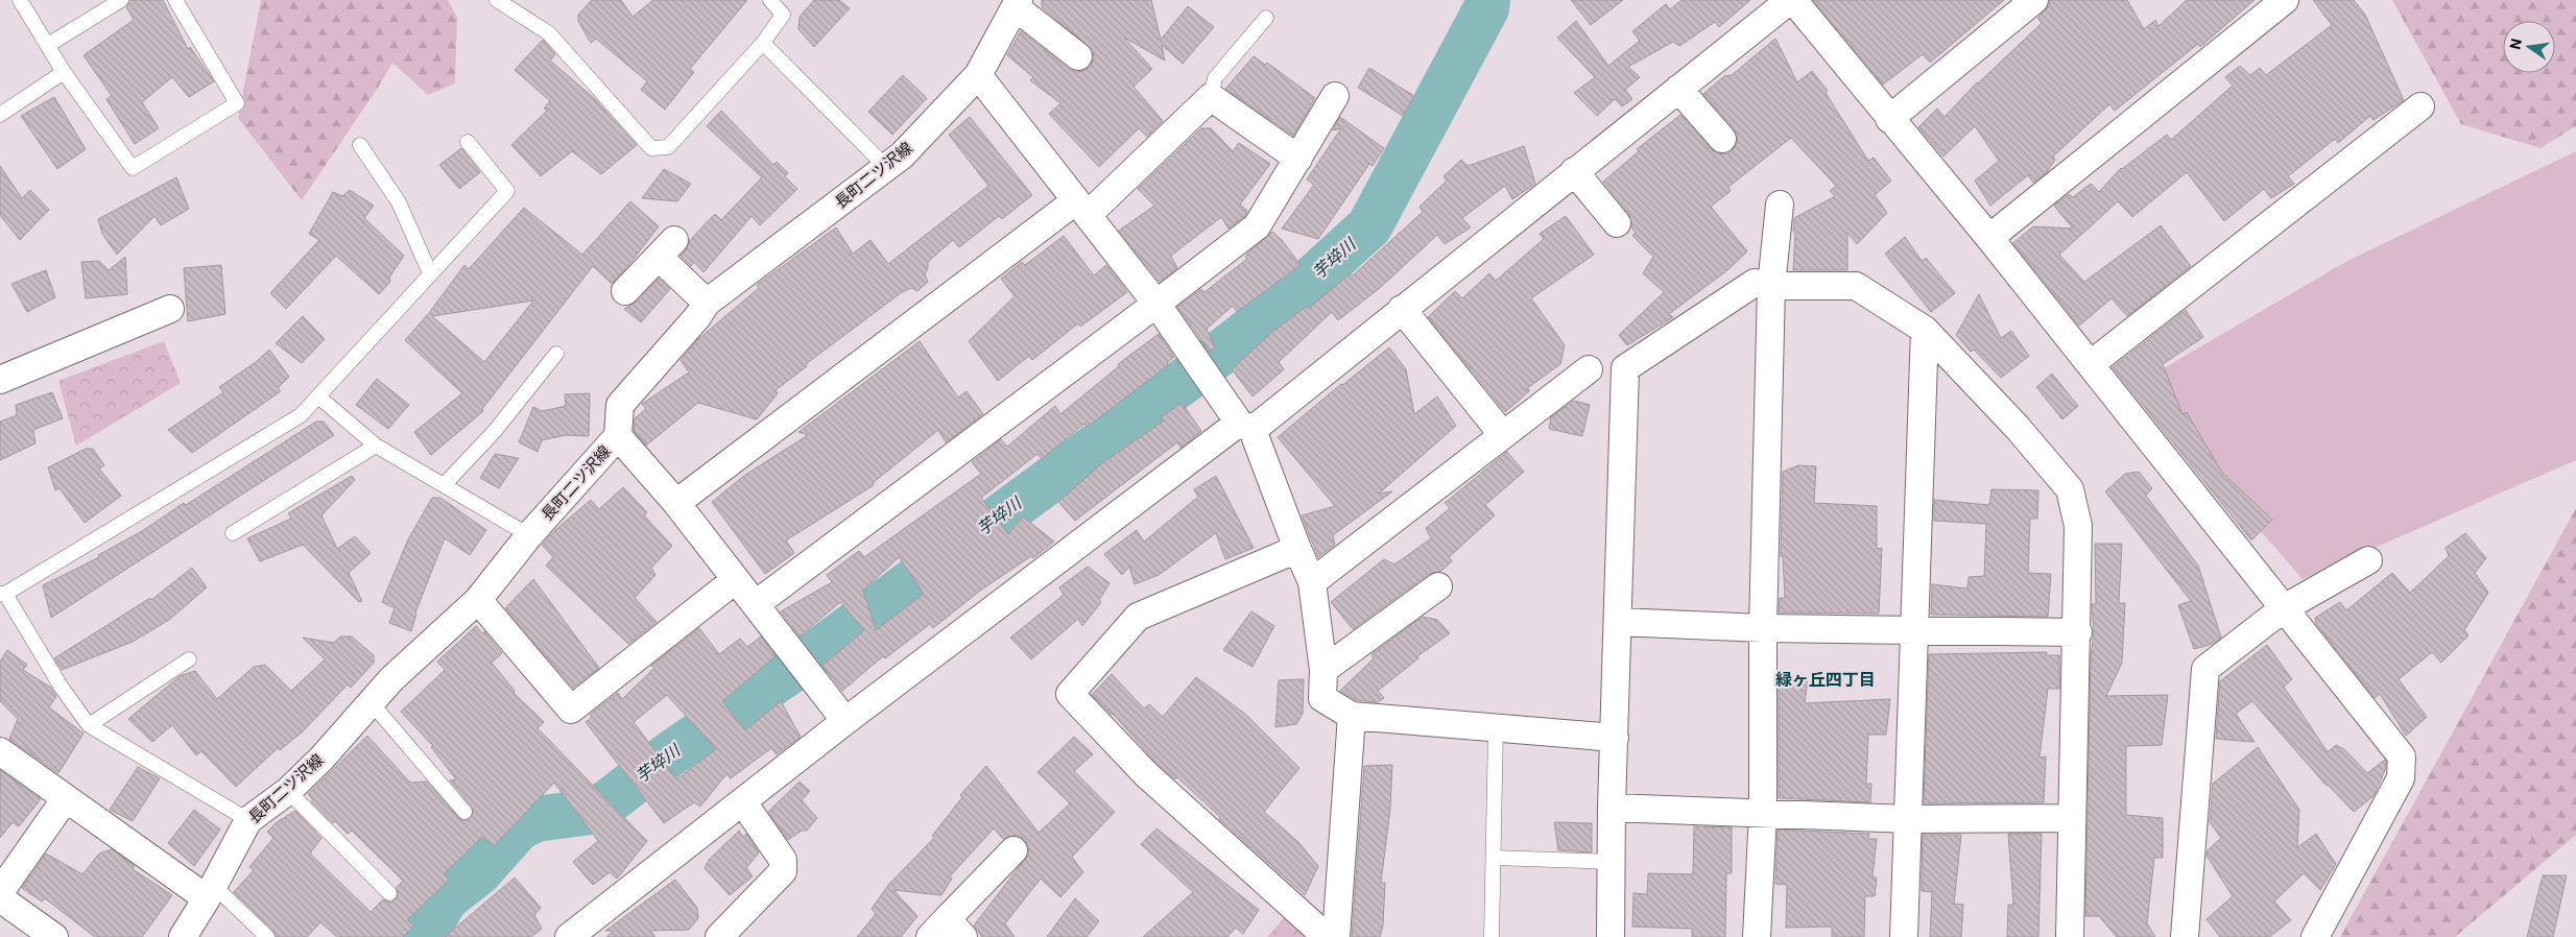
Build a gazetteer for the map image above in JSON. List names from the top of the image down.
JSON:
{
  "streets": {
    "street": ["長町二ツ沢線"]
  },
  "districts": ["緑ヶ丘四丁目"],
  "water": ["芋埣川"],
  "north": "left"
}
